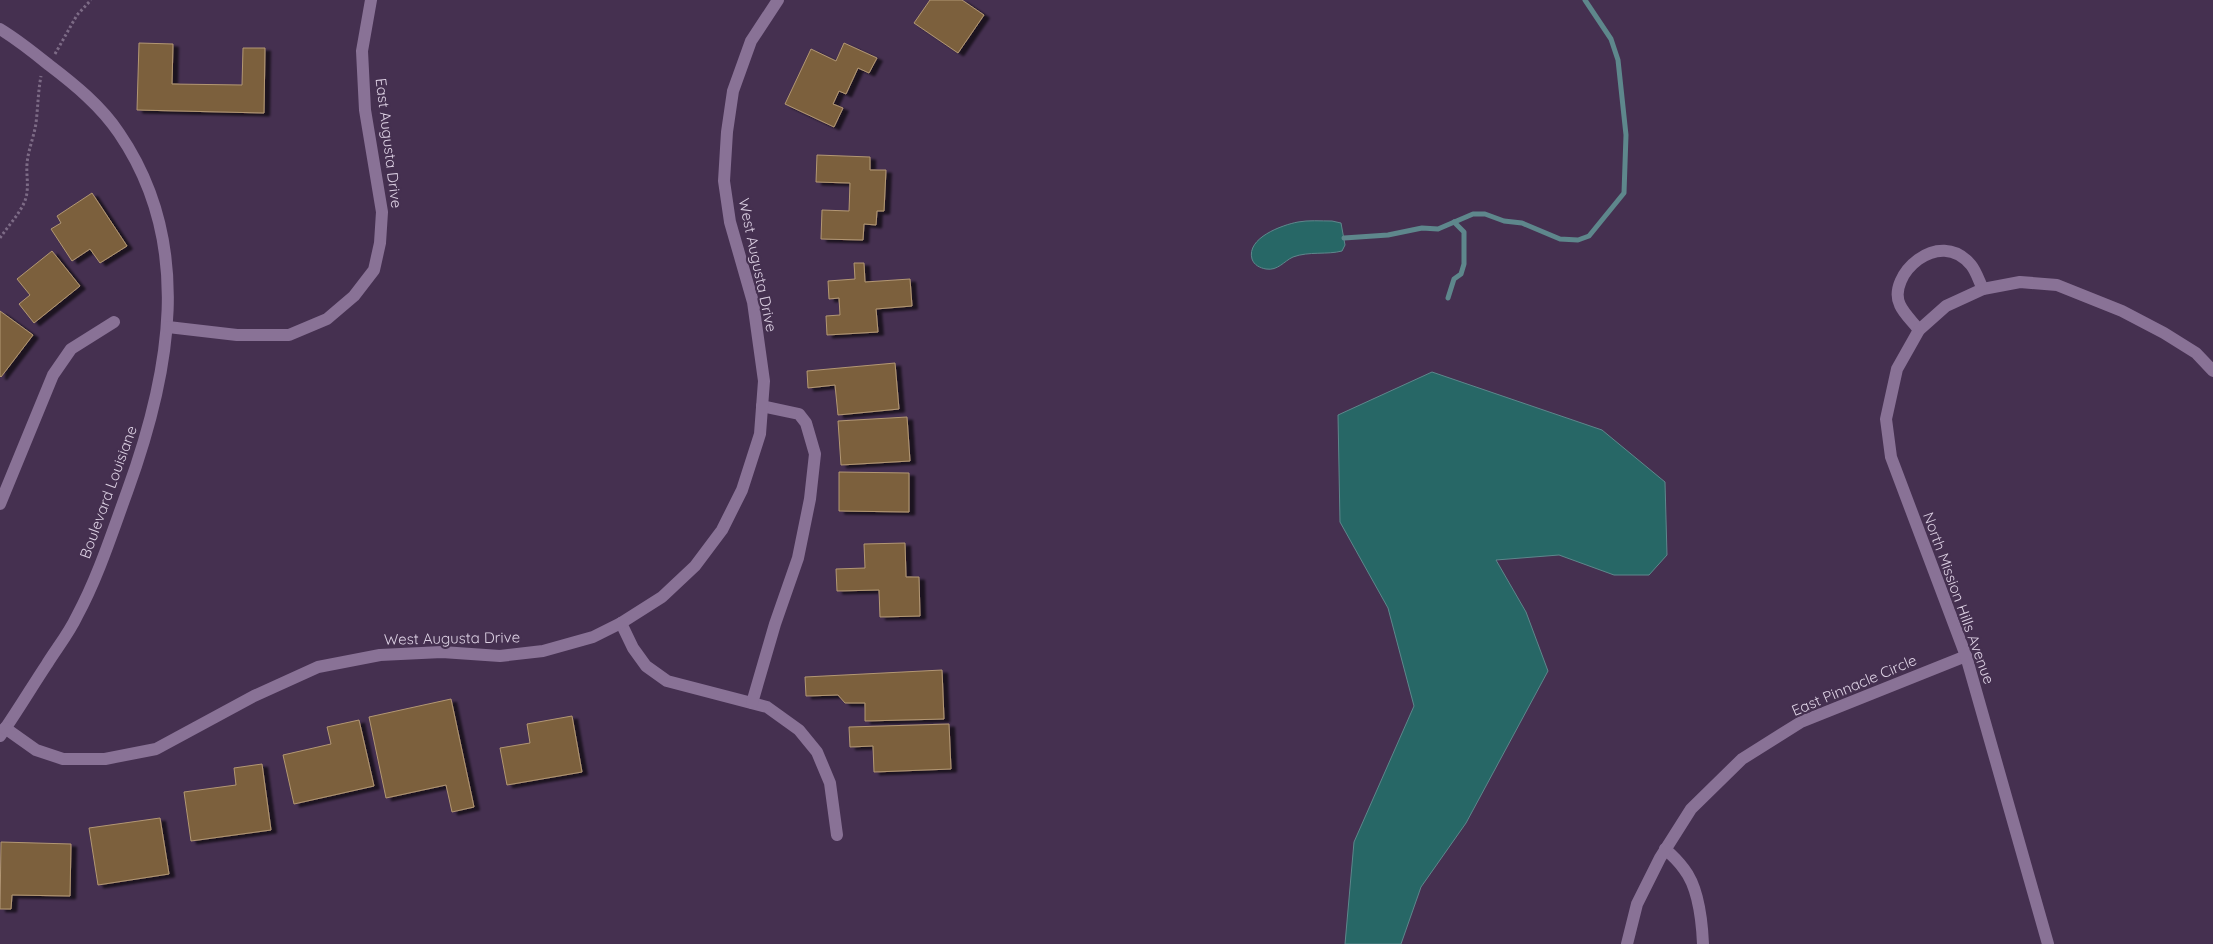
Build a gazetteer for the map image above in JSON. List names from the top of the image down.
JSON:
{
  "streets": {
    "street": [
      "East Augusta Drive",
      "West Augusta Drive",
      "Boulevard Louisiane",
      "North Mission Hills Avenue",
      "East Pinnacle Circle"
    ]
  },
  "crossings": [
    ["East Augusta Drive", "Boulevard Louisiane"],
    ["West Augusta Drive", "Boulevard Louisiane"],
    ["North Mission Hills Avenue", "East Pinnacle Circle"]
  ]
}
